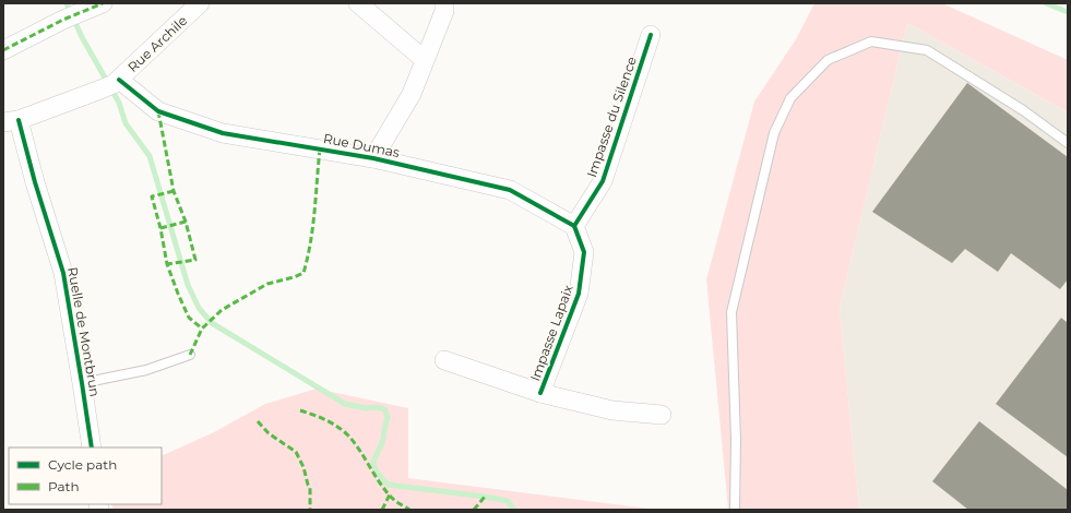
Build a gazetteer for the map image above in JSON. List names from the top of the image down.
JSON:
{
  "streets": {
    "street": [
      "Rue Archile",
      "Impasse du Silence",
      "Rue Dumas",
      "Ruelle de Montbrun",
      "Impasse Lapaix"
    ]
  },
  "crossings": [
    ["Rue Archile", "Rue Dumas"],
    ["Rue Archile", "Ruelle de Montbrun"],
    ["Impasse du Silence", "Rue Dumas"],
    ["Impasse du Silence", "Impasse Lapaix"],
    ["Rue Dumas", "Impasse Lapaix"]
  ],
  "legend": ["Cycle path", "Path"]
}
